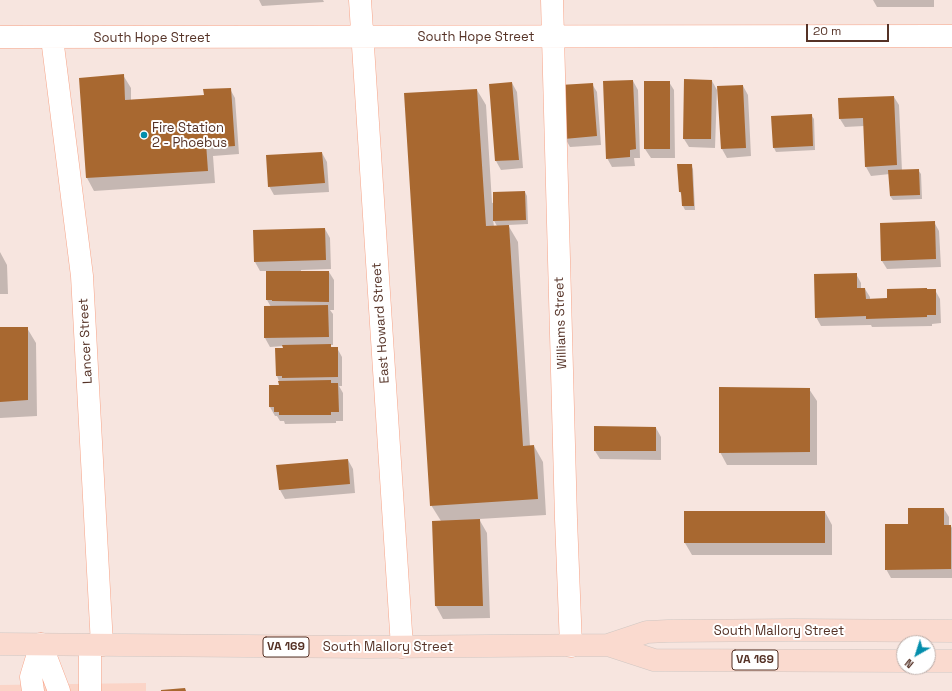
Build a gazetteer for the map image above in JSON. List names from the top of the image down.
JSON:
{
  "streets": {
    "main road": ["South Mallory Street", "VA 169"],
    "street": [
      "South Hope Street",
      "East Howard Street",
      "Williams Street",
      "Lancer Street"
    ]
  },
  "crossings": [
    ["South Hope Street", "East Howard Street"],
    ["South Hope Street", "Williams Street"],
    ["South Hope Street", "Lancer Street"],
    ["East Howard Street", "South Mallory Street"],
    ["Williams Street", "South Mallory Street"],
    ["Lancer Street", "South Mallory Street"]
  ],
  "places": ["Fire Station 2 - Phoebus"],
  "scale_bar": "20 m",
  "north": "bottom left"
}
